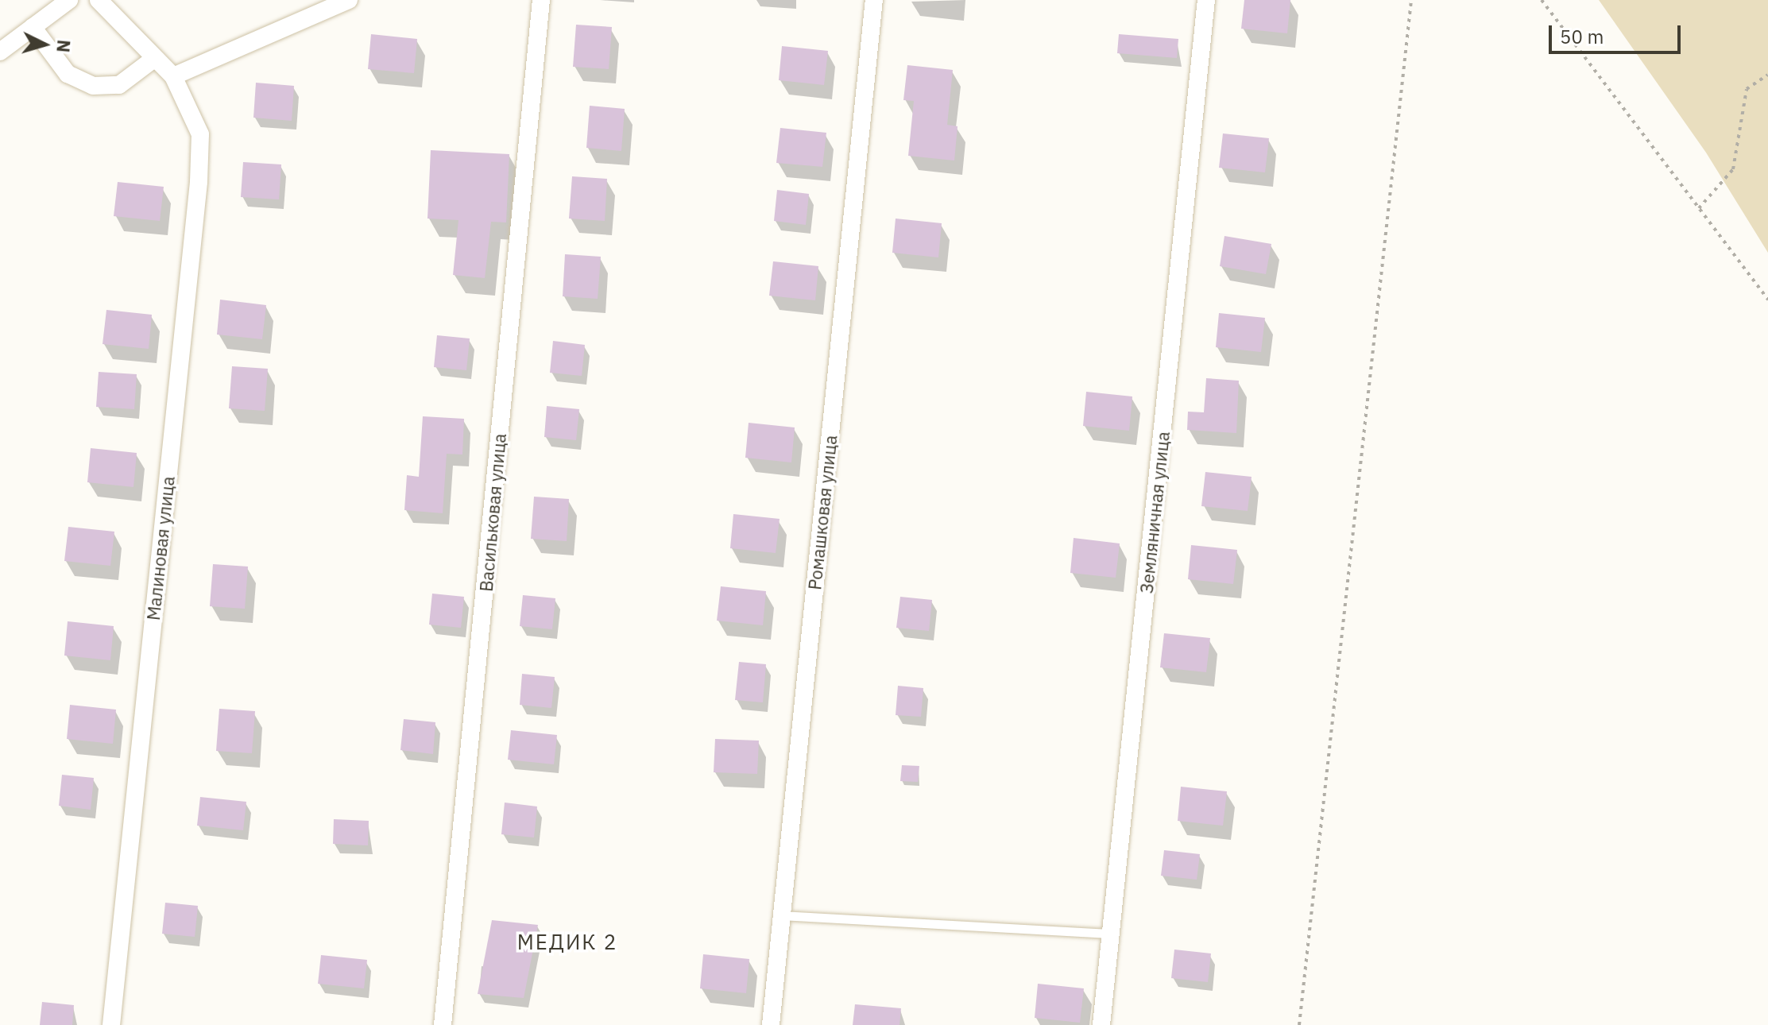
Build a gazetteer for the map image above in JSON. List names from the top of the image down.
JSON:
{
  "streets": {
    "street": [
      "Васильковая улица",
      "Ромашковая улица",
      "Земляничная улица",
      "Малиновая улица"
    ]
  },
  "districts": ["МЕДИК 2"],
  "scale_bar": "50 m",
  "north": "right"
}
